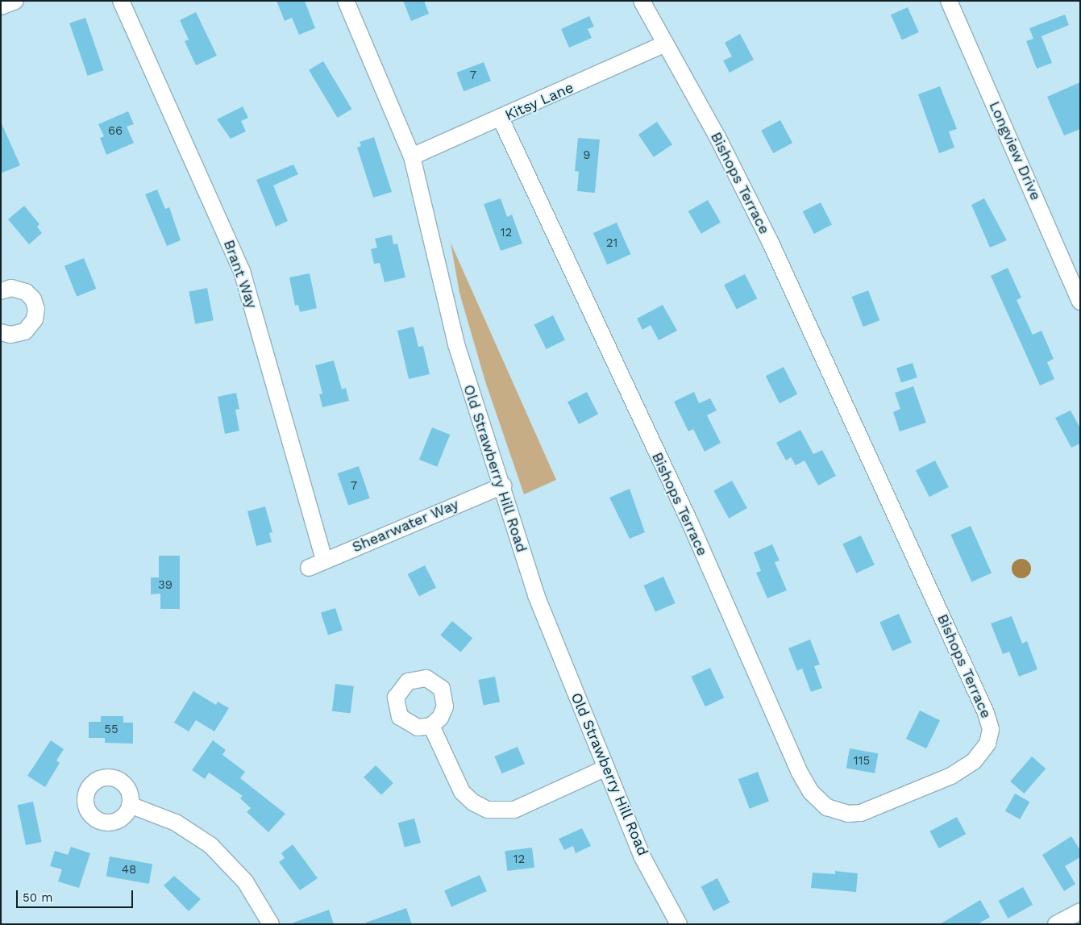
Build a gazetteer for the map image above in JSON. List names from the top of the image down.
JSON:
{
  "streets": {
    "street": [
      "Kitsy Lane",
      "Longview Drive",
      "Bishops Terrace",
      "Brant Way",
      "Old Strawberry Hill Road",
      "Shearwater Way"
    ]
  },
  "crossings": [
    ["Kitsy Lane", "Bishops Terrace"],
    ["Kitsy Lane", "Old Strawberry Hill Road"],
    ["Brant Way", "Shearwater Way"],
    ["Old Strawberry Hill Road", "Shearwater Way"]
  ],
  "house_numbers": [
    "7",
    "66",
    "9",
    "12",
    "21",
    "7",
    "39",
    "55",
    "115",
    "12",
    "48"
  ],
  "scale_bar": "50 m"
}
